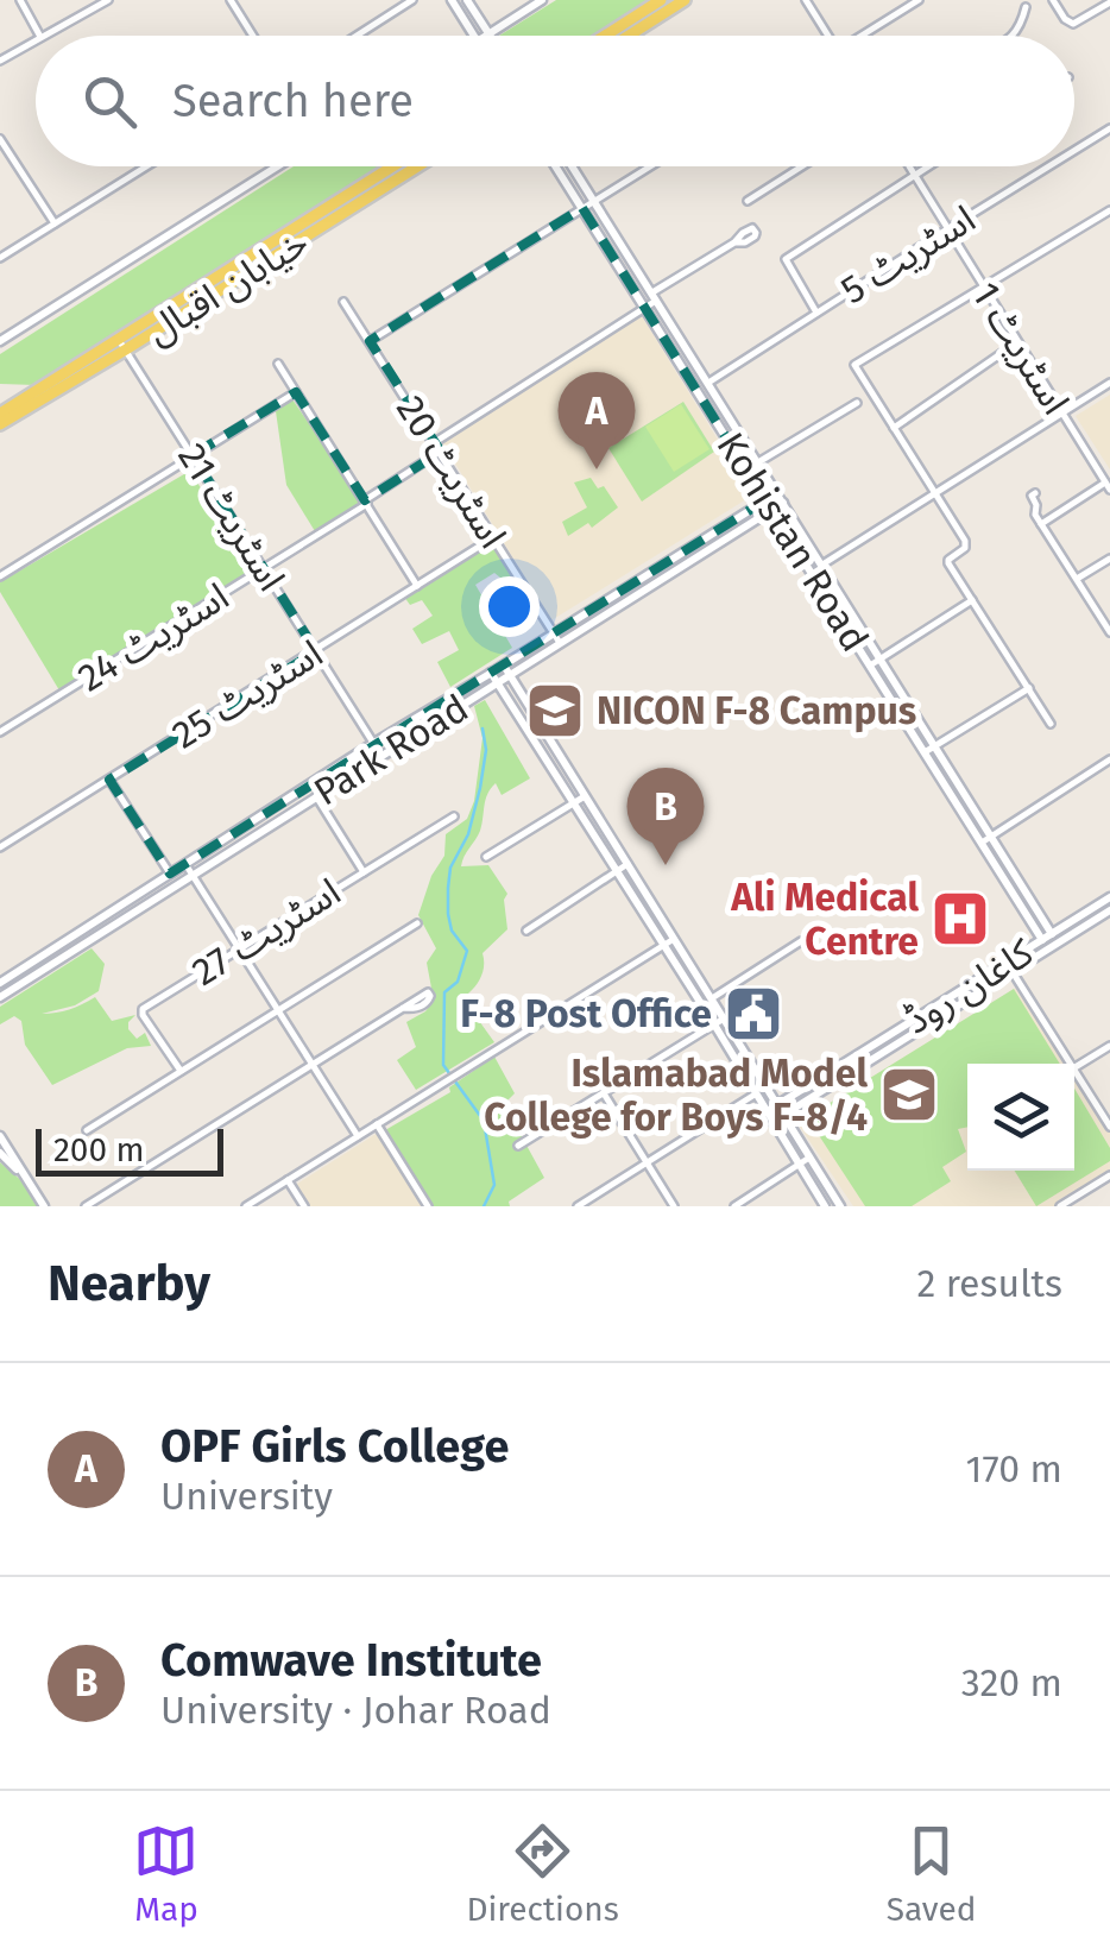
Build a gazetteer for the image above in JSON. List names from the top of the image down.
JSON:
{
  "streets": {
    "main road": ["خیابان اقبال"],
    "street": [
      "اسٹریٹ 5",
      "اسٹریٹ 1",
      "اسٹریٹ 20",
      "اسٹریٹ 21",
      "Kohistan Road",
      "اسٹریٹ 24",
      "اسٹریٹ 25",
      "Park Road",
      "اسٹریٹ 27",
      "کاغان روڈ"
    ]
  },
  "crossings": [
    ["اسٹریٹ 5", "اسٹریٹ 1"],
    ["اسٹریٹ 5", "Kohistan Road"],
    ["خیابان اقبال", "اسٹریٹ 21"],
    ["اسٹریٹ 20", "اسٹریٹ 24"],
    ["اسٹریٹ 20", "اسٹریٹ 25"],
    ["اسٹریٹ 20", "Park Road"],
    ["اسٹریٹ 21", "اسٹریٹ 24"],
    ["اسٹریٹ 21", "اسٹریٹ 25"],
    ["اسٹریٹ 21", "Park Road"],
    ["Kohistan Road", "Park Road"],
    ["Kohistan Road", "کاغان روڈ"]
  ],
  "places": {
    "school or university": ["NICON F-8 Campus", "Islamabad Model College for Boys F-8/4"],
    "hospital": ["Ali Medical Centre"],
    "public building": ["F-8 Post Office"]
  },
  "scale_bar": "200 m",
  "page": {
    "search": "Search here",
    "pins": ["A", "B"],
    "scale": "200 m",
    "heading": ["Nearby", "2 results"],
    "list": [
      {
        "mark": "A",
        "name": "OPF Girls College",
        "note": "University",
        "value": "170 m"
      },
      {
        "mark": "B",
        "name": "Comwave Institute",
        "note": "University · Johar Road",
        "value": "320 m"
      }
    ],
    "nav": ["Map", "Directions", "Saved"]
  }
}
